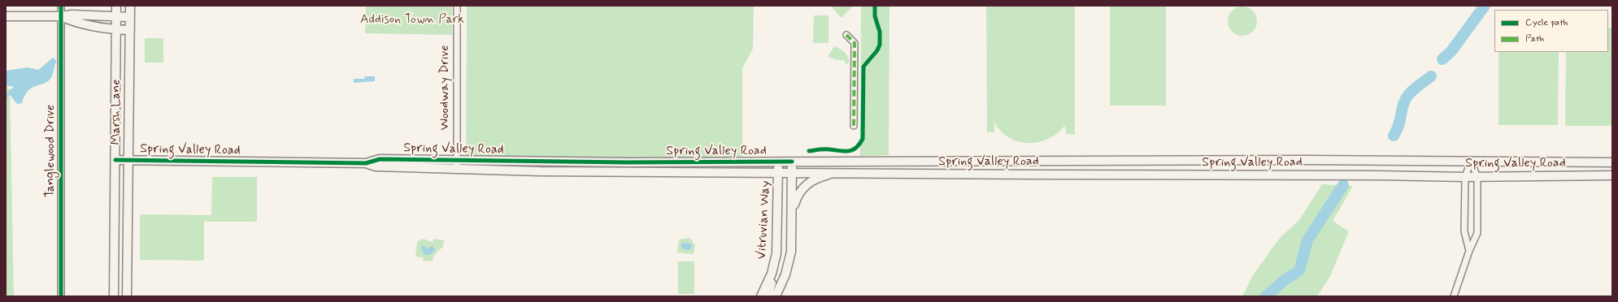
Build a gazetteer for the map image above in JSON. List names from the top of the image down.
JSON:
{
  "streets": {
    "main road": ["Marsh Lane", "Spring Valley Road", "Vitruvian Way"],
    "street": ["Woodway Drive", "Tanglewood Drive"]
  },
  "crossings": [
    ["Woodway Drive", "Spring Valley Road"],
    ["Marsh Lane", "Spring Valley Road"],
    ["Spring Valley Road", "Vitruvian Way"]
  ],
  "parks": ["Addison Town Park"],
  "legend": ["Cycle path", "Path"]
}
